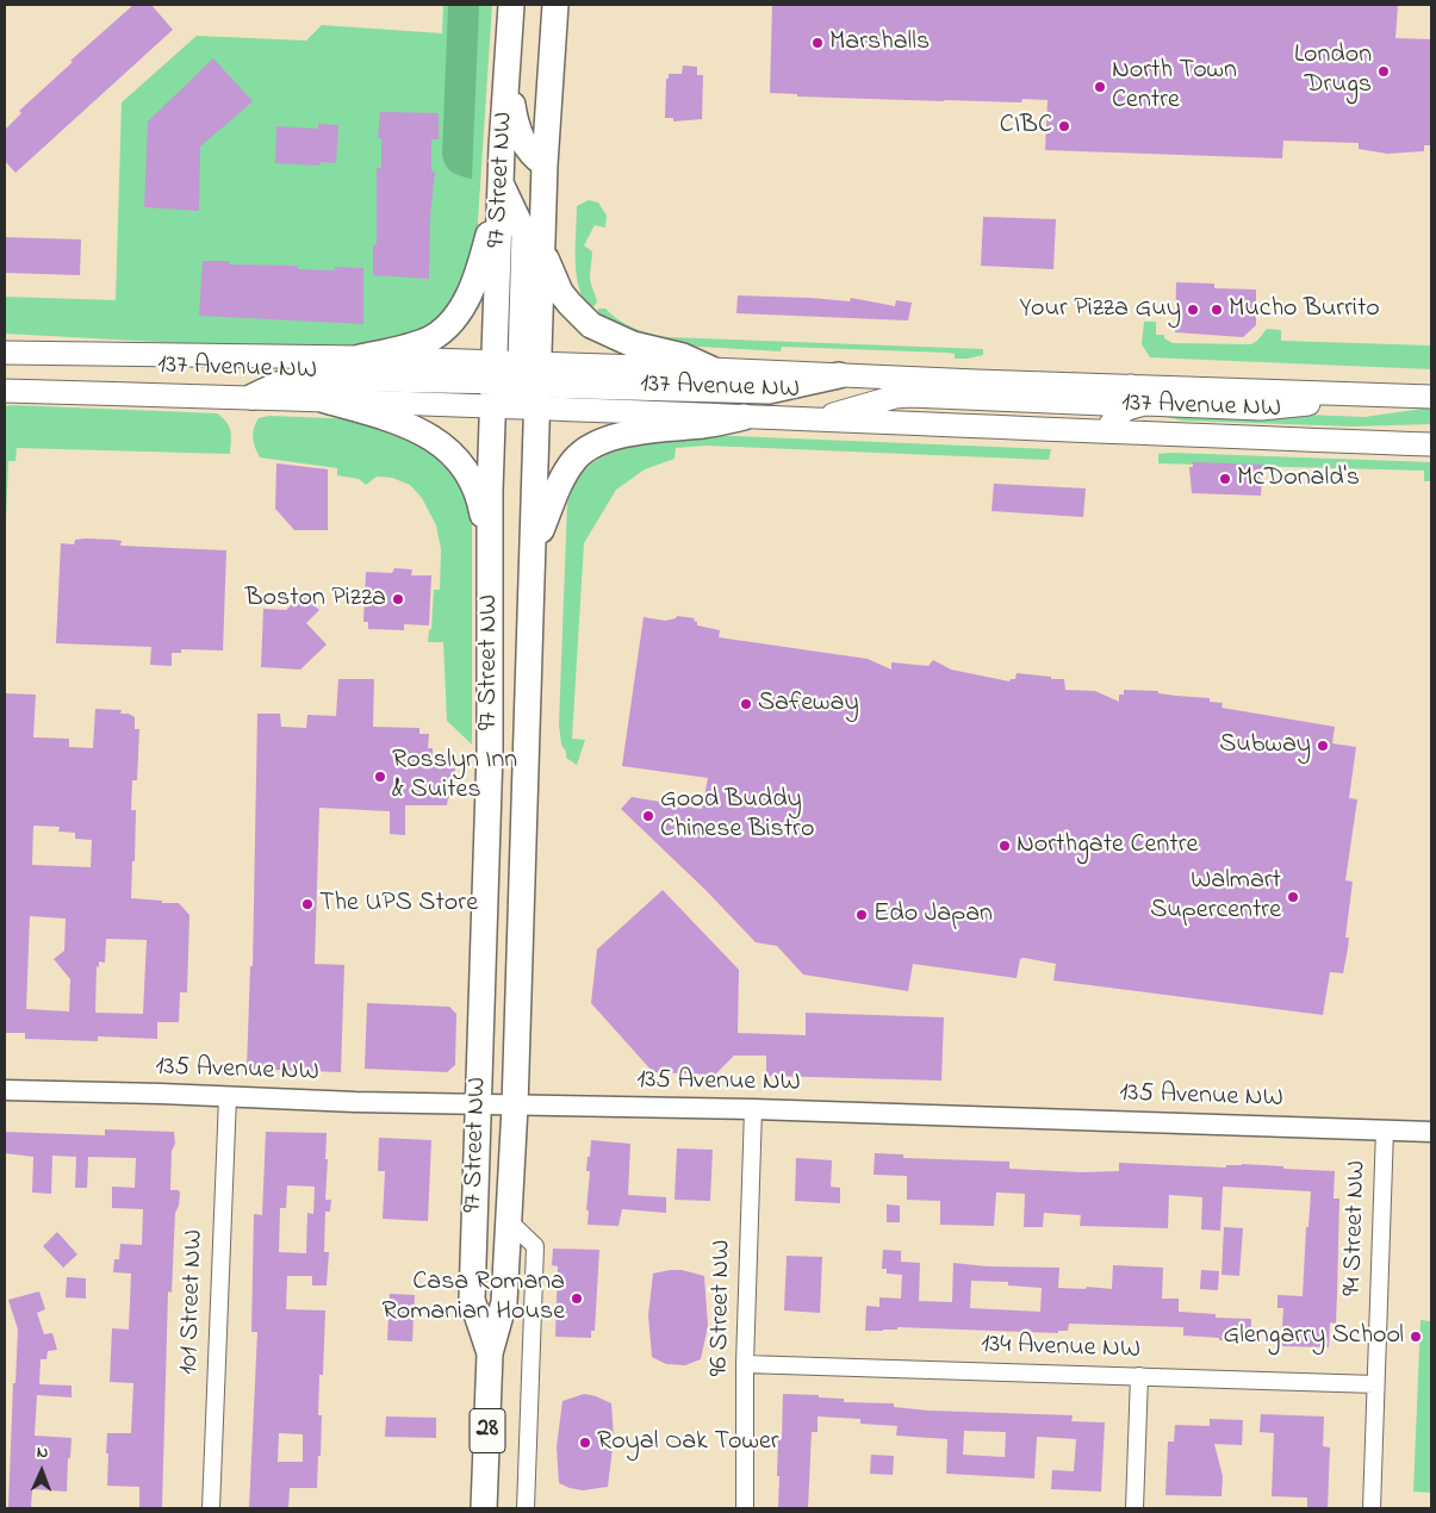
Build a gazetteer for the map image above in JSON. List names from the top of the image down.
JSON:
{
  "streets": {
    "main road": ["97 Street NW", "137 Avenue NW", "28"],
    "street": [
      "135 Avenue NW",
      "94 Street NW",
      "101 Street NW",
      "96 Street NW",
      "134 Avenue NW"
    ]
  },
  "crossings": [
    ["97 Street NW", "137 Avenue NW"],
    ["97 Street NW", "135 Avenue NW"],
    ["135 Avenue NW", "94 Street NW"],
    ["135 Avenue NW", "101 Street NW"],
    ["135 Avenue NW", "96 Street NW"],
    ["94 Street NW", "134 Avenue NW"],
    ["96 Street NW", "134 Avenue NW"]
  ],
  "places": [
    "Marshalls",
    "London Drugs",
    "North Town Centre",
    "CIBC",
    "Your Pizza Guy",
    "Mucho Burrito",
    "McDonald's",
    "Boston Pizza",
    "Safeway",
    "Subway",
    "Rosslyn Inn & Suites",
    "Good Buddy Chinese Bistro",
    "Northgate Centre",
    "Walmart Supercentre",
    "The UPS Store",
    "Edo Japan",
    "Casa Romana Romanian House",
    "Glengarry School",
    "Royal Oak Tower"
  ],
  "north": "top"
}
